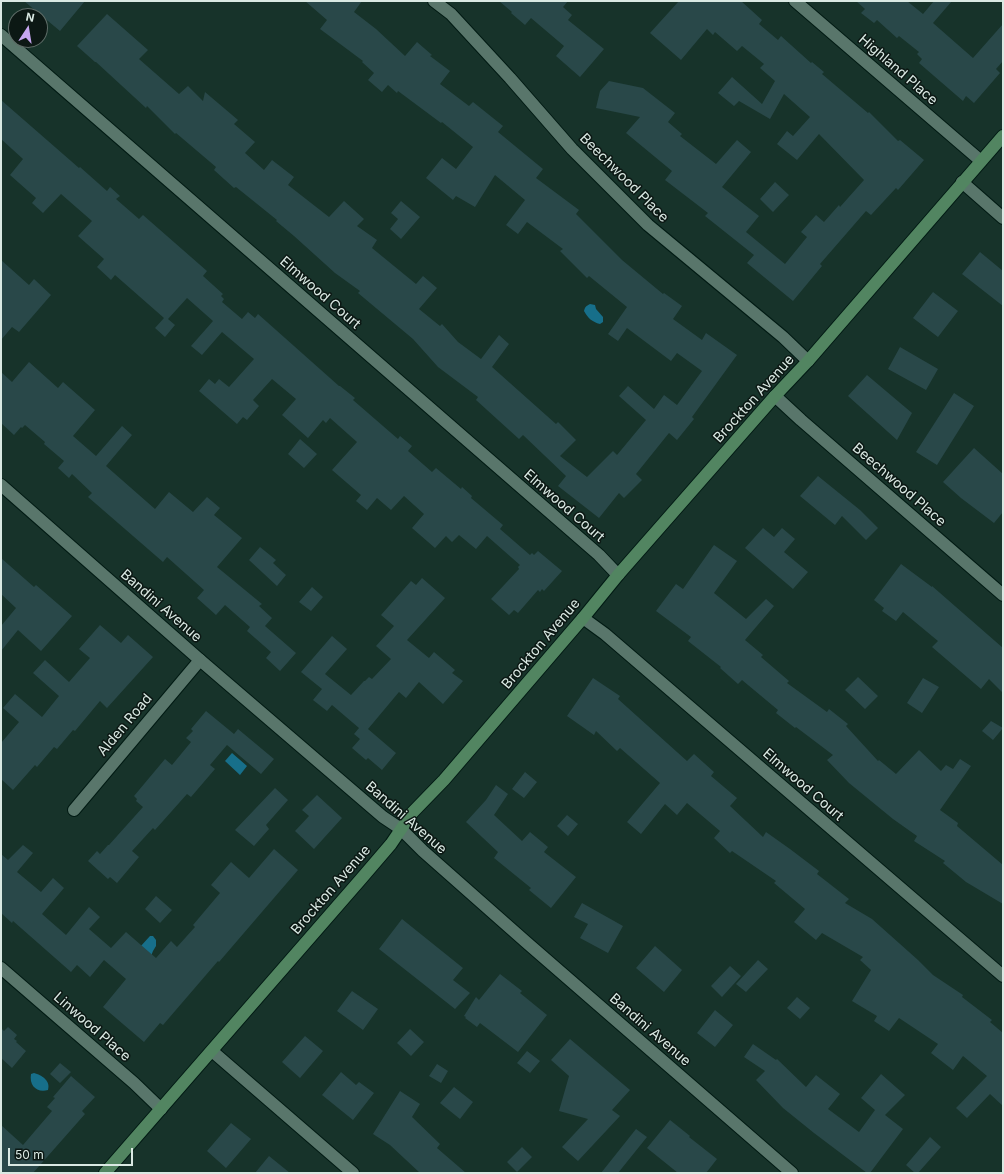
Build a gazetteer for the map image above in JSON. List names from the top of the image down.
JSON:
{
  "streets": {
    "main road": ["Brockton Avenue"],
    "street": [
      "Highland Place",
      "Beechwood Place",
      "Elmwood Court",
      "Bandini Avenue",
      "Alden Road",
      "Linwood Place"
    ]
  },
  "crossings": [
    ["Highland Place", "Brockton Avenue"],
    ["Beechwood Place", "Brockton Avenue"],
    ["Elmwood Court", "Brockton Avenue"],
    ["Brockton Avenue", "Bandini Avenue"],
    ["Brockton Avenue", "Linwood Place"],
    ["Bandini Avenue", "Alden Road"]
  ],
  "scale_bar": "50 m",
  "north": "top"
}
